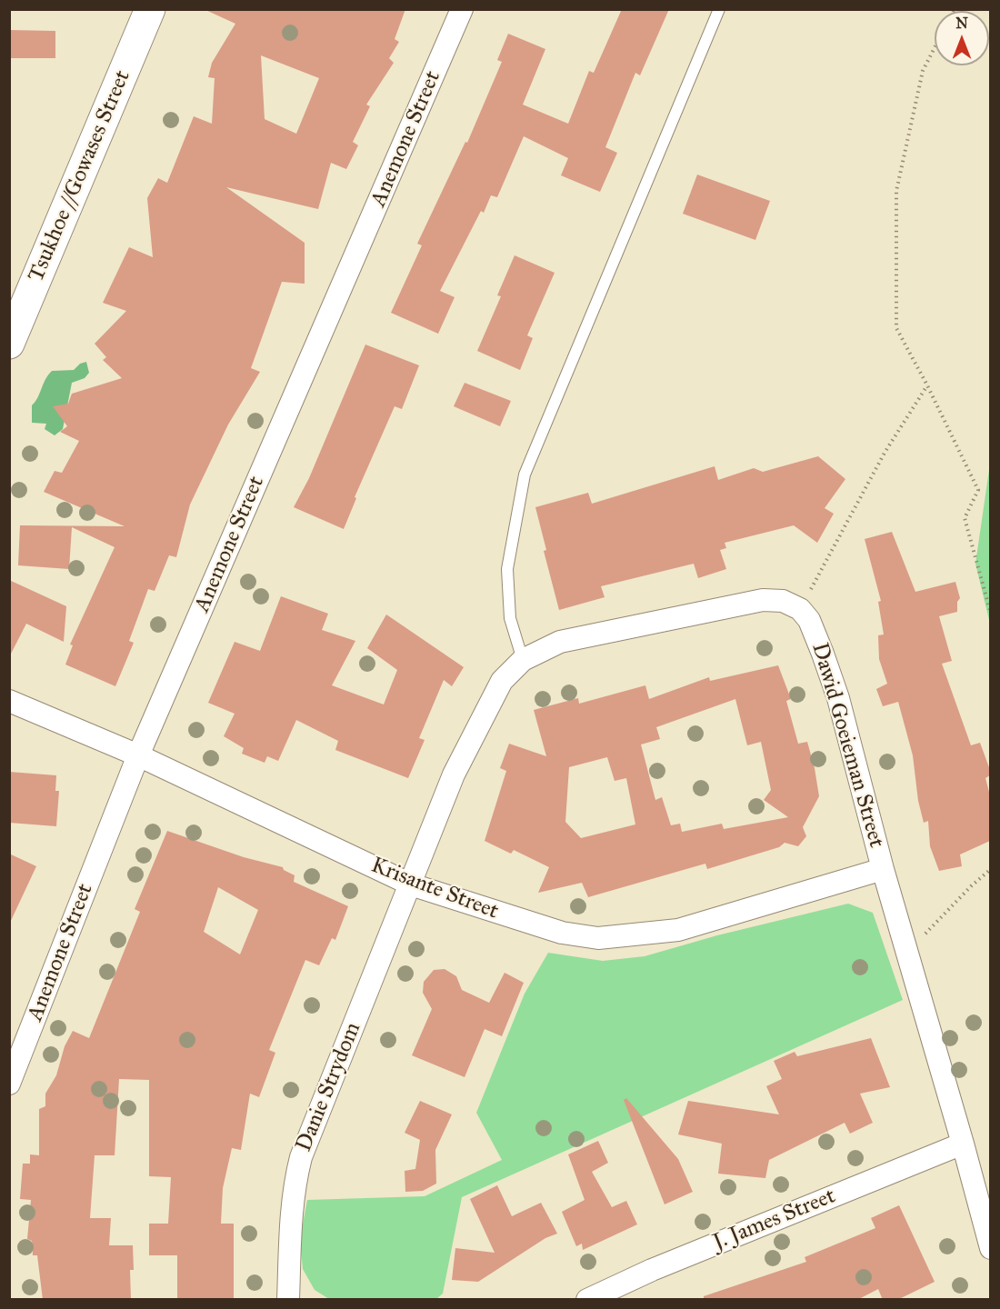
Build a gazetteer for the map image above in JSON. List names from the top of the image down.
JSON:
{
  "streets": {
    "street": [
      "Anemone Street",
      "Tsukhoe //Gowases Street",
      "Dawid Goeieman Street",
      "Krisante Street",
      "Danie Strydom",
      "J. James Street"
    ]
  },
  "crossings": [
    ["Anemone Street", "Krisante Street"],
    ["Dawid Goeieman Street", "Krisante Street"],
    ["Dawid Goeieman Street", "J. James Street"],
    ["Krisante Street", "Danie Strydom"]
  ],
  "north": "top"
}
